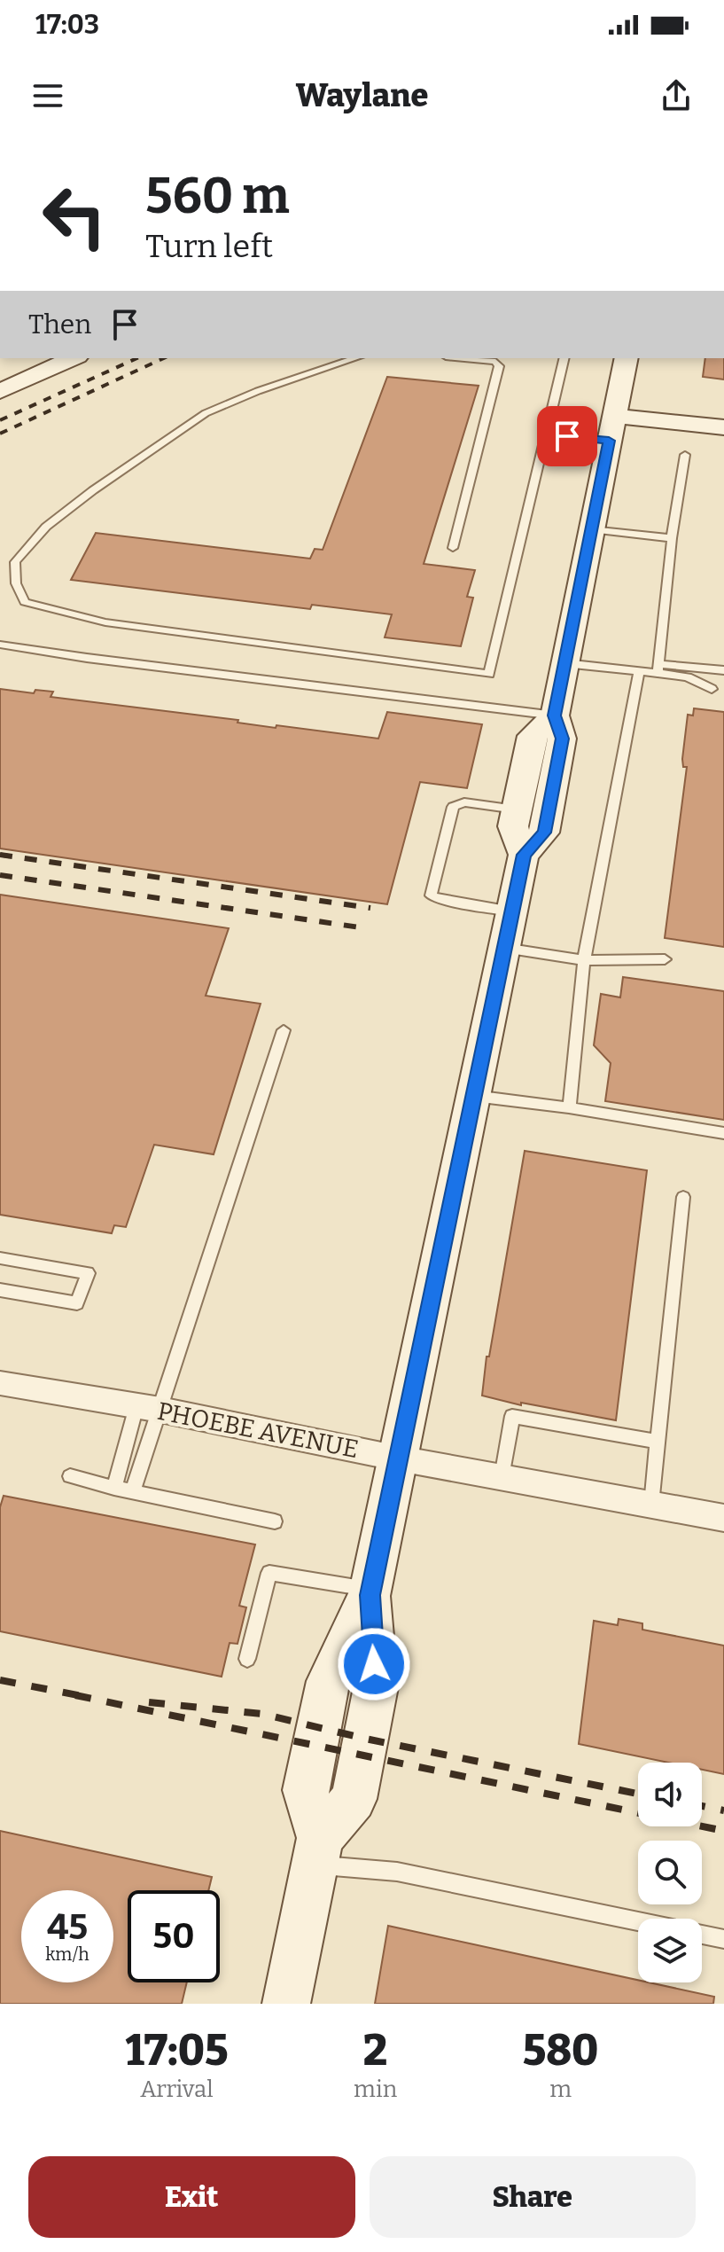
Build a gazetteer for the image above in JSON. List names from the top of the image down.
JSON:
{
  "streets": {
    "street": ["PHOEBE AVENUE"]
  },
  "page": {
    "status": "17:03",
    "header": "Waylane",
    "turn": ["560 m", "Turn left"],
    "then": "Then",
    "speed": "45 km/h",
    "limit": "50",
    "eta": [
      "17:05",
      "Arrival",
      "2",
      "min",
      "580",
      "m"
    ],
    "buttons": ["Exit", "Share"]
  }
}
